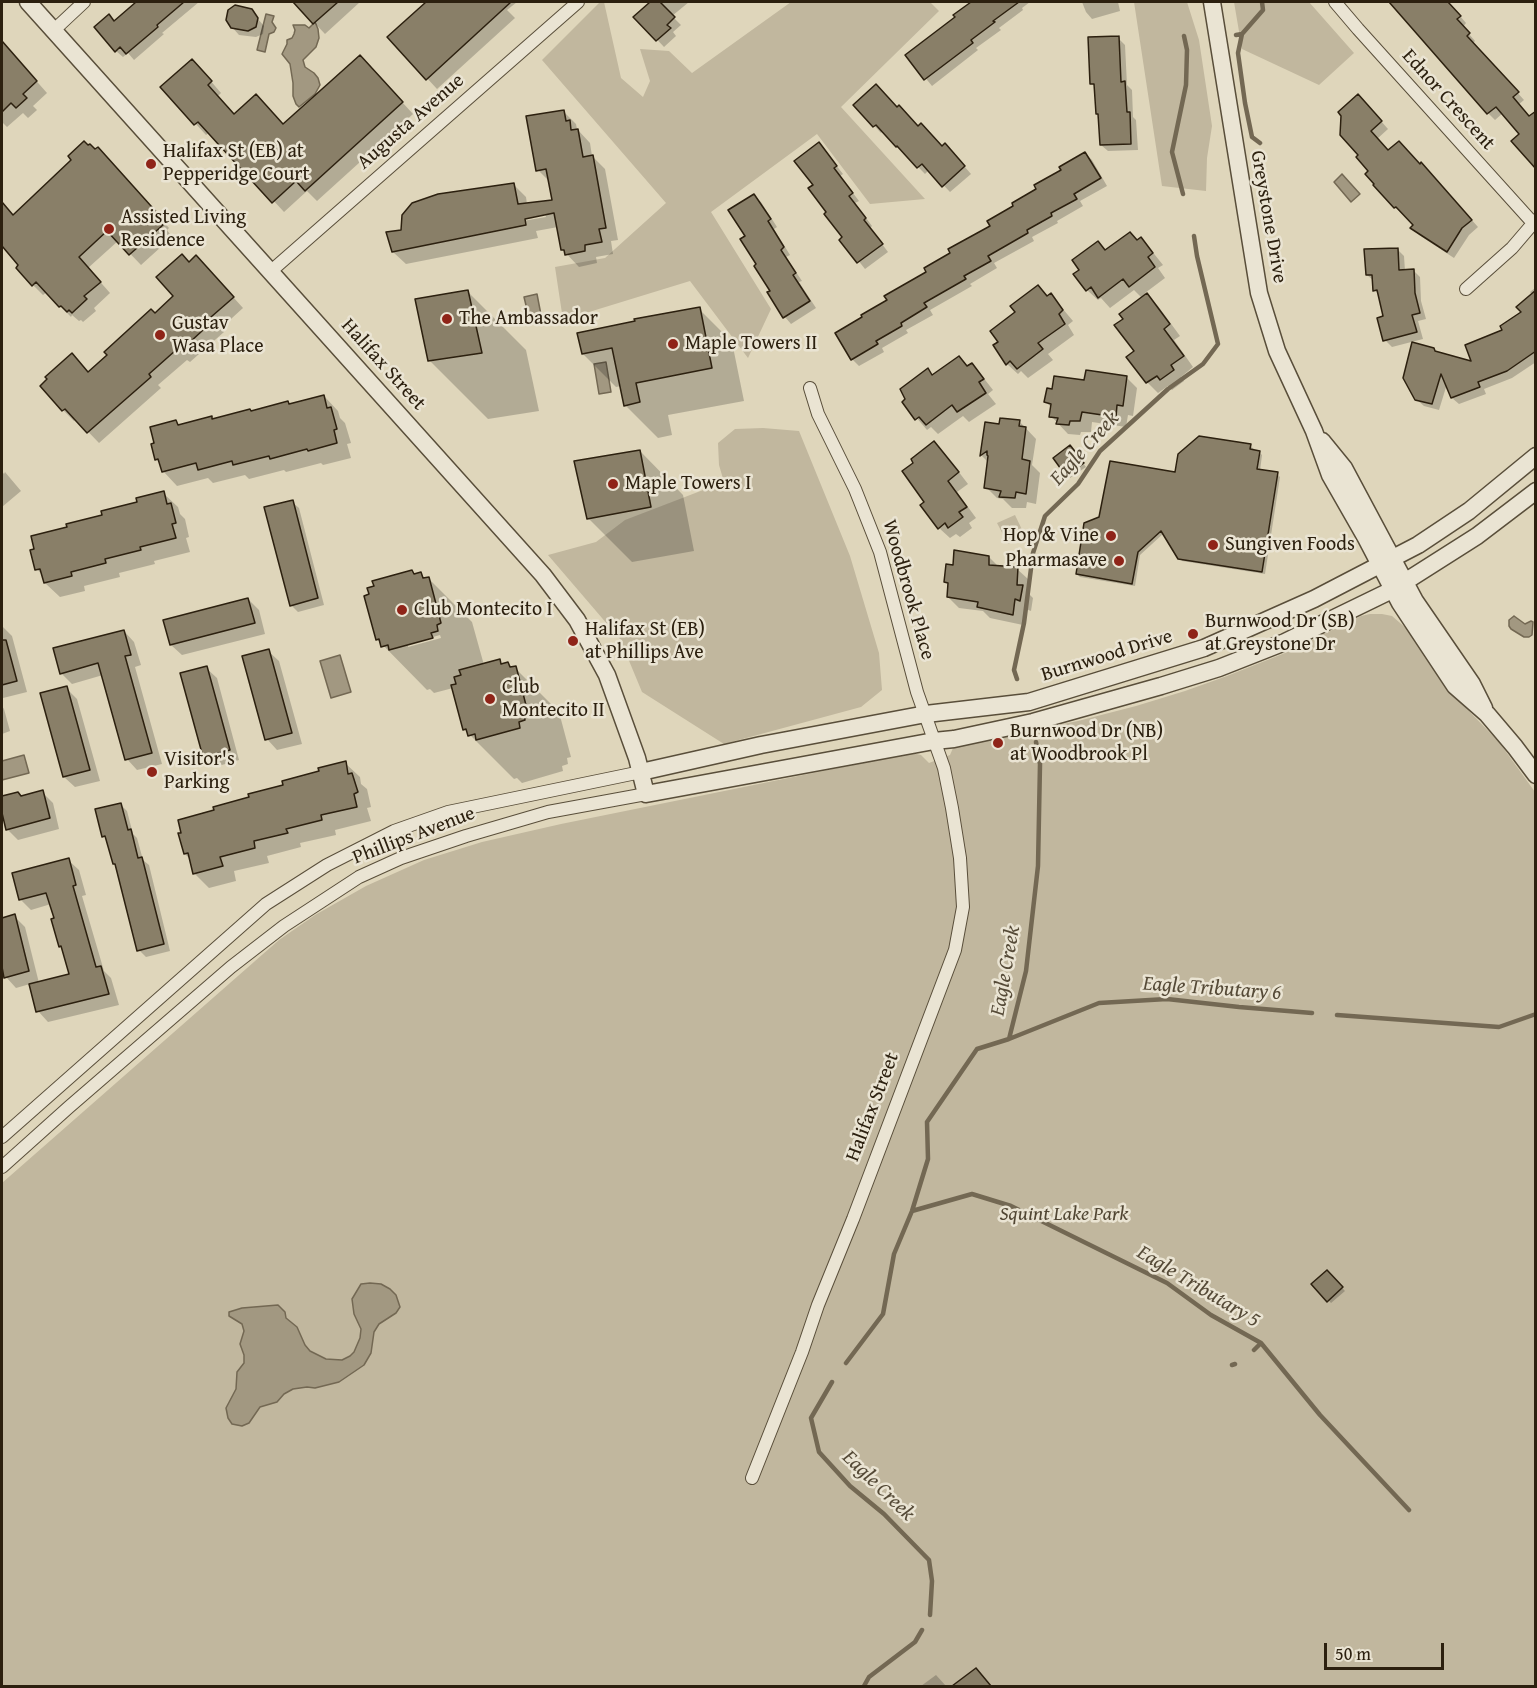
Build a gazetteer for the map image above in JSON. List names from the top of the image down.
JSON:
{
  "streets": {
    "street": [
      "Ednor Crescent",
      "Augusta Avenue",
      "Greystone Drive",
      "Halifax Street",
      "Woodbrook Place",
      "Burnwood Drive",
      "Phillips Avenue"
    ]
  },
  "crossings": [
    ["Augusta Avenue", "Halifax Street"],
    ["Greystone Drive", "Burnwood Drive"],
    ["Halifax Street", "Woodbrook Place"],
    ["Halifax Street", "Phillips Avenue"],
    ["Woodbrook Place", "Burnwood Drive"],
    ["Woodbrook Place", "Phillips Avenue"],
    ["Burnwood Drive", "Phillips Avenue"]
  ],
  "water": ["Eagle Creek", "Eagle Tributary 6", "Eagle Tributary 5"],
  "parks": ["Squint Lake Park"],
  "places": [
    "Halifax St (EB) at Pepperidge Court",
    "Assisted Living Residence",
    "The Ambassador",
    "Gustav Wasa Place",
    "Maple Towers II",
    "Maple Towers I",
    "Hop & Vine",
    "Sungiven Foods",
    "Pharmasave",
    "Club Montecito I",
    "Burnwood Dr (SB) at Greystone Dr",
    "Halifax St (EB) at Phillips Ave",
    "Club Montecito II",
    "Burnwood Dr (NB) at Woodbrook Pl",
    "Visitor's Parking"
  ],
  "scale_bar": "50 m"
}
